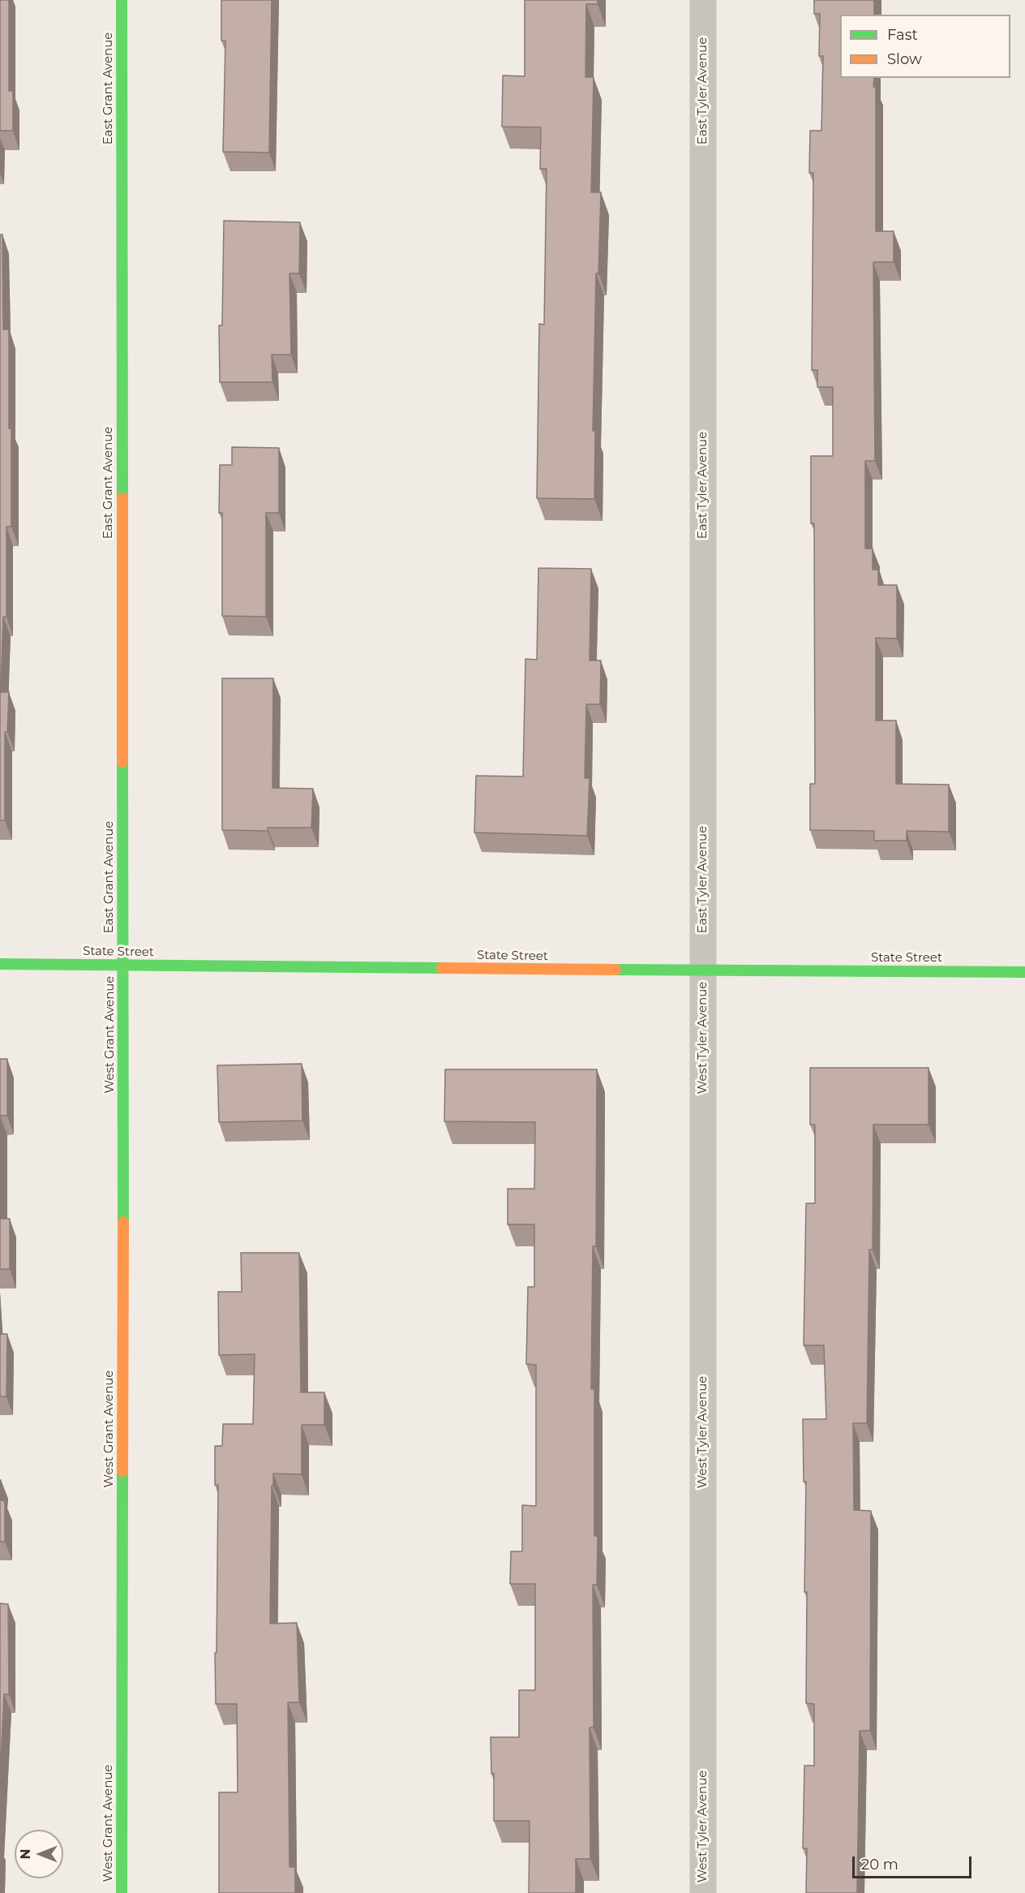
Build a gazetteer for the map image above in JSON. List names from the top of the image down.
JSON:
{
  "streets": {
    "street": [
      "East Grant Avenue",
      "East Tyler Avenue",
      "State Street",
      "West Grant Avenue",
      "West Tyler Avenue"
    ]
  },
  "crossings": [
    ["East Grant Avenue", "State Street"],
    ["East Grant Avenue", "West Grant Avenue"],
    ["East Tyler Avenue", "State Street"],
    ["East Tyler Avenue", "West Tyler Avenue"],
    ["State Street", "West Grant Avenue"],
    ["State Street", "West Tyler Avenue"]
  ],
  "legend": ["Fast", "Slow"],
  "scale_bar": "20 m",
  "north": "left"
}
